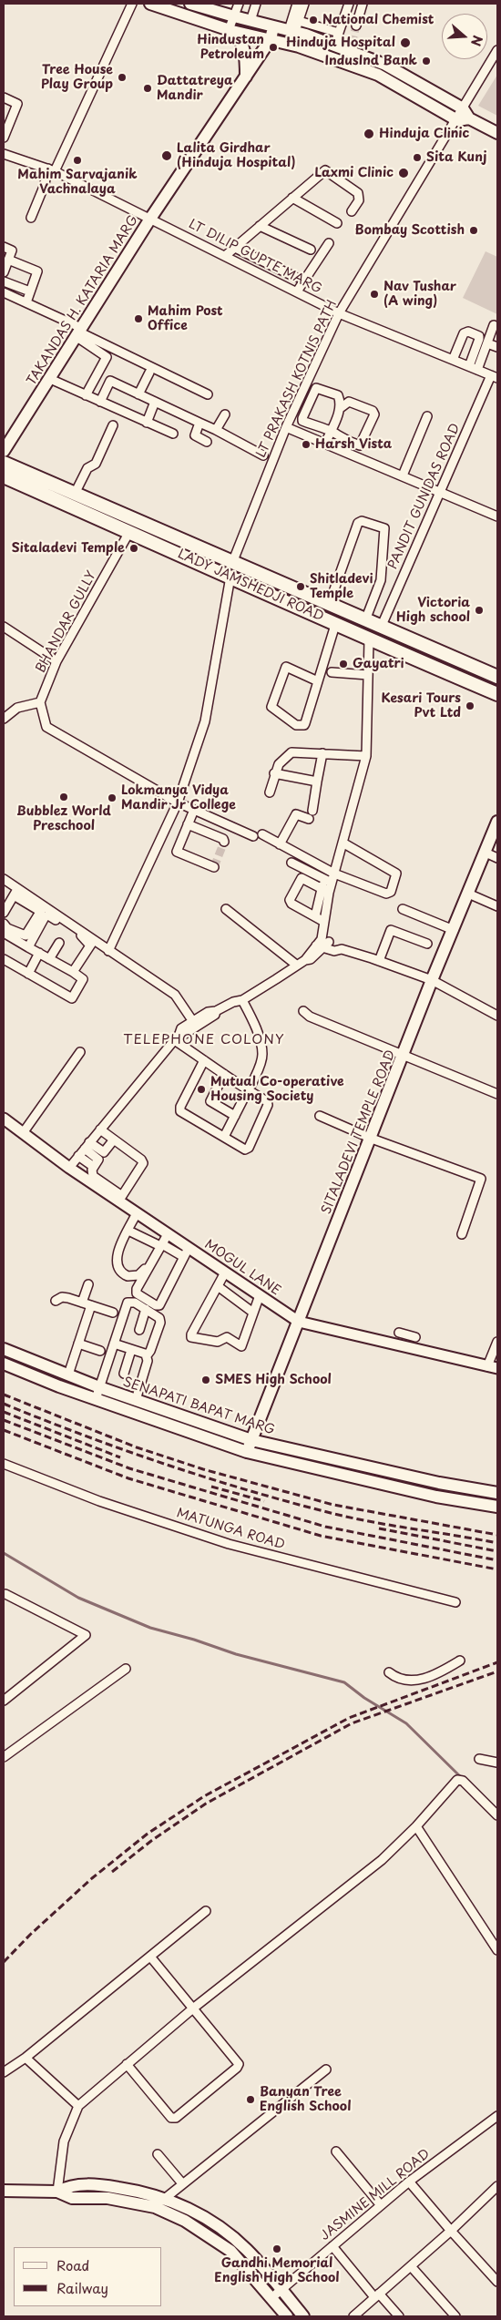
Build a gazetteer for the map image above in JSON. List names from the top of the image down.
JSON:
{
  "streets": {
    "main road": [
      "TAKANDAS H. KATARIA MARG",
      "LADY JAMSHEDJI ROAD",
      "SITALADEVI TEMPLE ROAD",
      "SENAPATI BAPAT MARG"
    ],
    "street": [
      "LT DILIP GUPTE MARG",
      "LT PRAKASH KOTNIS PATH",
      "PANDIT GUNIDAS ROAD",
      "BHANDAR GULLY",
      "MOGUL LANE",
      "MATUNGA ROAD",
      "JASMINE MILL ROAD"
    ]
  },
  "crossings": [
    ["LT DILIP GUPTE MARG", "TAKANDAS H. KATARIA MARG"],
    ["LT DILIP GUPTE MARG", "LT PRAKASH KOTNIS PATH"],
    ["LT DILIP GUPTE MARG", "PANDIT GUNIDAS ROAD"],
    ["LT PRAKASH KOTNIS PATH", "LADY JAMSHEDJI ROAD"],
    ["PANDIT GUNIDAS ROAD", "LADY JAMSHEDJI ROAD"],
    ["LADY JAMSHEDJI ROAD", "BHANDAR GULLY"],
    ["SITALADEVI TEMPLE ROAD", "MOGUL LANE"],
    ["SITALADEVI TEMPLE ROAD", "SENAPATI BAPAT MARG"]
  ],
  "districts": ["TELEPHONE COLONY"],
  "places": [
    "National Chemist",
    "Hinduja Hospital",
    "Hindustan Petroleum",
    "IndusInd Bank",
    "Tree House Play Group",
    "Dattatreya Mandir",
    "Hinduja Clinic",
    "Lalita Girdhar (Hinduja Hospital)",
    "Sita Kunj",
    "Mahim Sarvajanik Vachnalaya",
    "Laxmi Clinic",
    "Bombay Scottish",
    "Nav Tushar (A wing)",
    "Mahim Post Office",
    "Harsh Vista",
    "Sitaladevi Temple",
    "Shitladevi Temple",
    "Victoria High school",
    "Gayatri",
    "Kesari Tours Pvt Ltd",
    "Bubblez World Preschool",
    "Lokmanya Vidya Mandir Jr College",
    "Mutual Co-operative Housing Society",
    "SMES High School",
    "Banyan Tree English School",
    "Gandhi Memorial English High School"
  ],
  "legend": ["Road", "Railway"],
  "north": "right"
}
